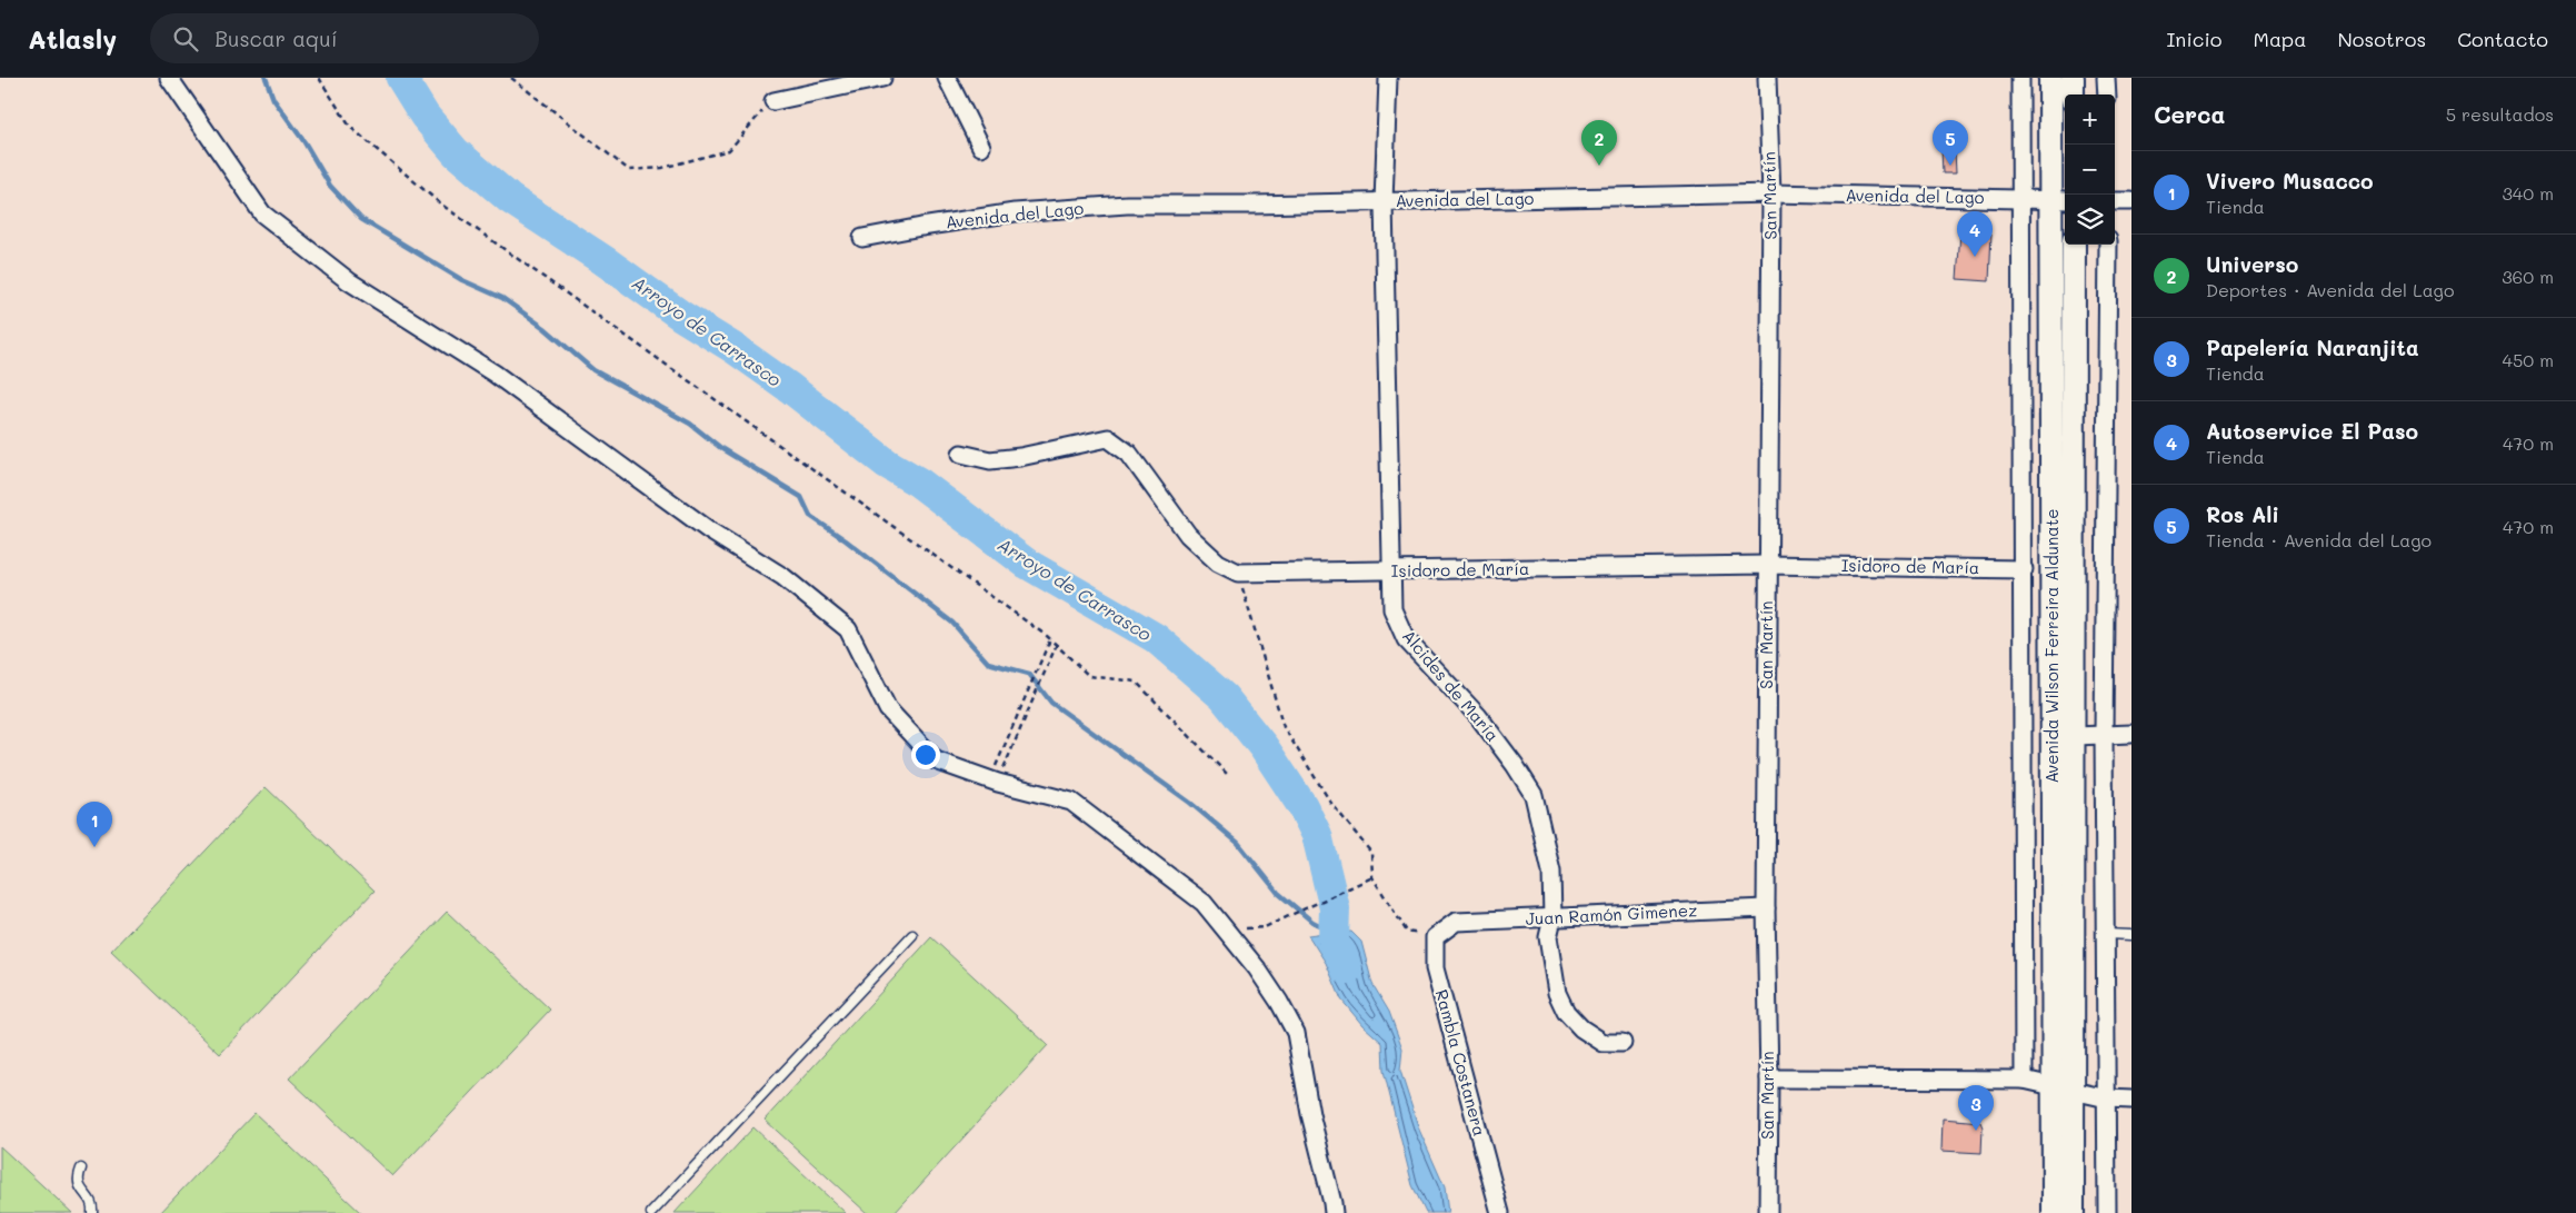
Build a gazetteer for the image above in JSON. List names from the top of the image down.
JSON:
{
  "streets": {
    "main road": ["Avenida Wilson Ferreira Aldunate"],
    "street": [
      "San Martín",
      "Avenida del Lago",
      "Isidoro de María",
      "Alcides de María",
      "Juan Ramón Gimenez",
      "Rambla Costanera"
    ]
  },
  "crossings": [
    ["San Martín", "Avenida del Lago"],
    ["San Martín", "Isidoro de María"],
    ["San Martín", "Juan Ramón Gimenez"],
    ["Avenida del Lago", "Avenida Wilson Ferreira Aldunate"],
    ["Avenida del Lago", "Alcides de María"],
    ["Isidoro de María", "Avenida Wilson Ferreira Aldunate"],
    ["Isidoro de María", "Alcides de María"],
    ["Alcides de María", "Juan Ramón Gimenez"],
    ["Juan Ramón Gimenez", "Rambla Costanera"]
  ],
  "water": ["Arroyo de Carrasco"],
  "page": {
    "header": "Atlasly",
    "search": "Buscar aquí",
    "nav": [
      "Inicio",
      "Mapa",
      "Nosotros",
      "Contacto"
    ],
    "heading": ["Cerca", "5 resultados"],
    "map_buttons": ["+", "−"],
    "pins": [
      "2",
      "5",
      "4",
      "1",
      "3"
    ],
    "list": [
      {
        "mark": "1",
        "name": "Vivero Musacco",
        "note": "Tienda",
        "value": "340 m"
      },
      {
        "mark": "2",
        "name": "Universo",
        "note": "Deportes · Avenida del Lago",
        "value": "360 m"
      },
      {
        "mark": "3",
        "name": "Papelería Naranjita",
        "note": "Tienda",
        "value": "450 m"
      },
      {
        "mark": "4",
        "name": "Autoservice El Paso",
        "note": "Tienda",
        "value": "470 m"
      },
      {
        "mark": "5",
        "name": "Ros Ali",
        "note": "Tienda · Avenida del Lago",
        "value": "470 m"
      }
    ]
  }
}
